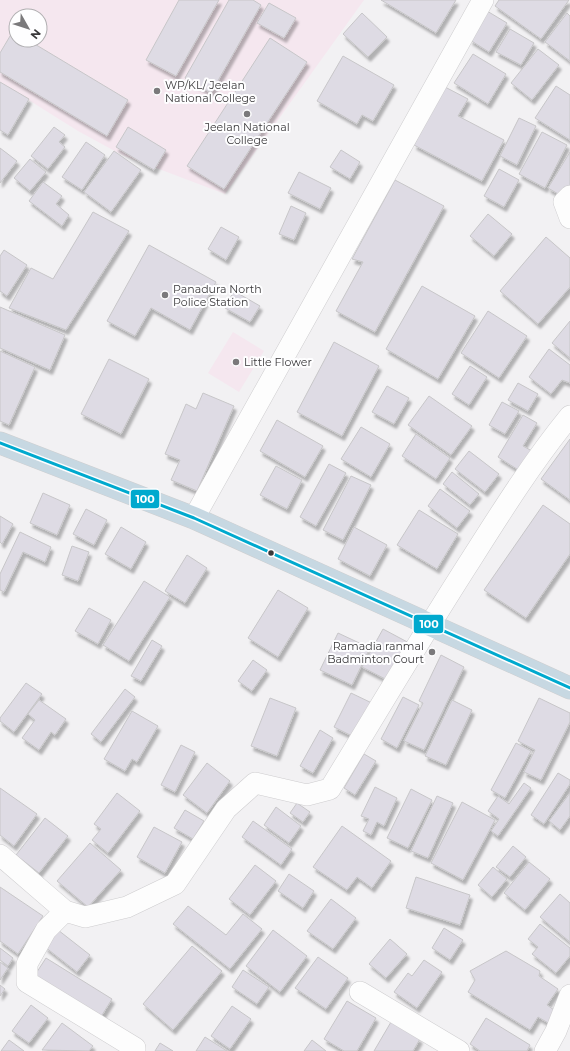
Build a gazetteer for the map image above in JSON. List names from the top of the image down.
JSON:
{
  "places": [
    "WP/KL/ Jeelan National College",
    "Jeelan National College",
    "Panadura North Police Station",
    "Little Flower",
    "Ramadia ranmal Badminton Court"
  ],
  "lines": ["transit line 100"],
  "north": "bottom right"
}
